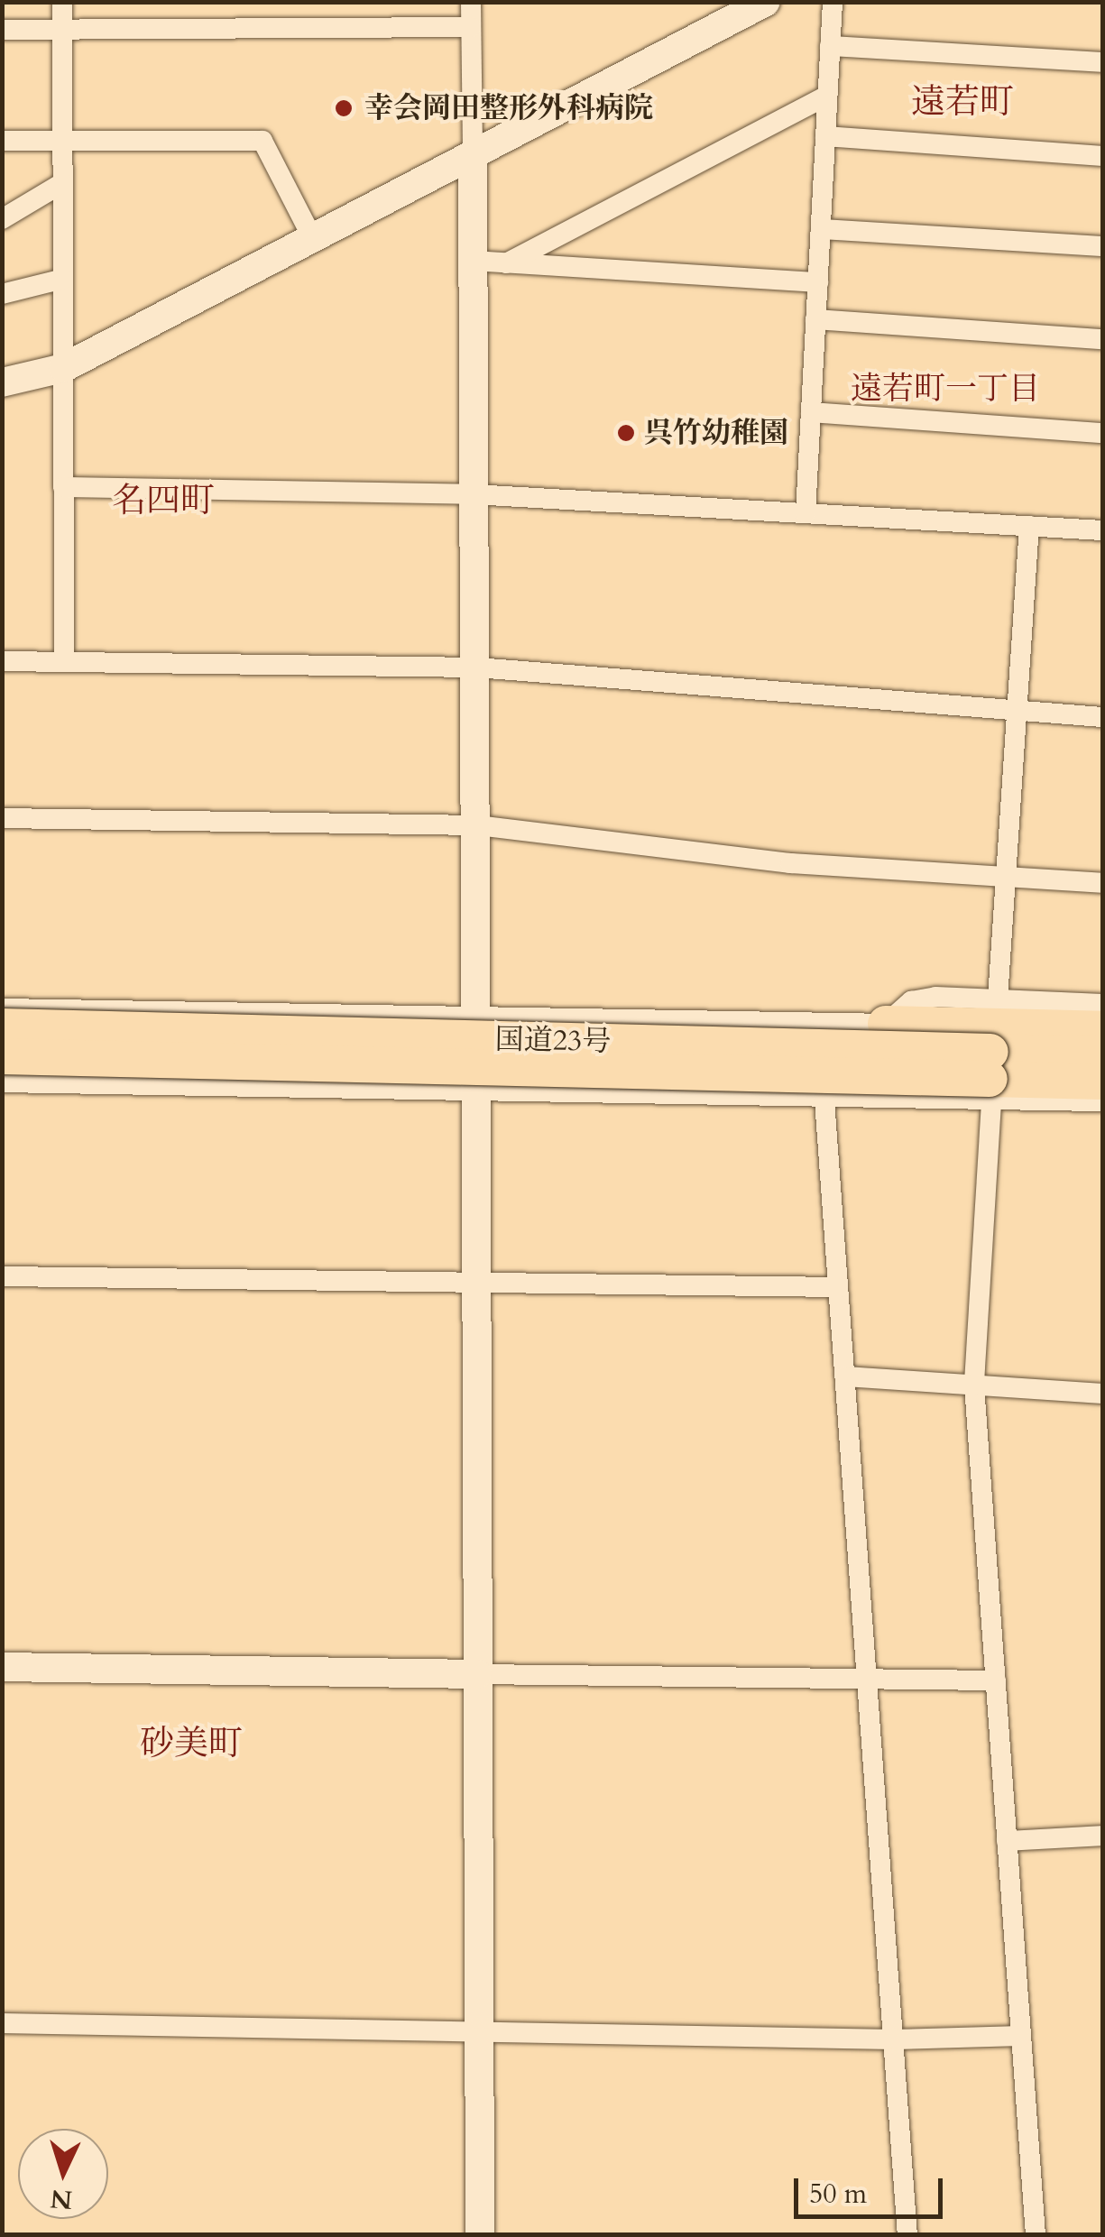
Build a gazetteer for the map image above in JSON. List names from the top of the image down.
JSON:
{
  "streets": {
    "highway": ["国道23号"]
  },
  "districts": [
    "遠若町",
    "遠若町一丁目",
    "名四町",
    "砂美町"
  ],
  "places": ["幸会岡田整形外科病院", "呉竹幼稚園"],
  "scale_bar": "50 m",
  "north": "bottom"
}
